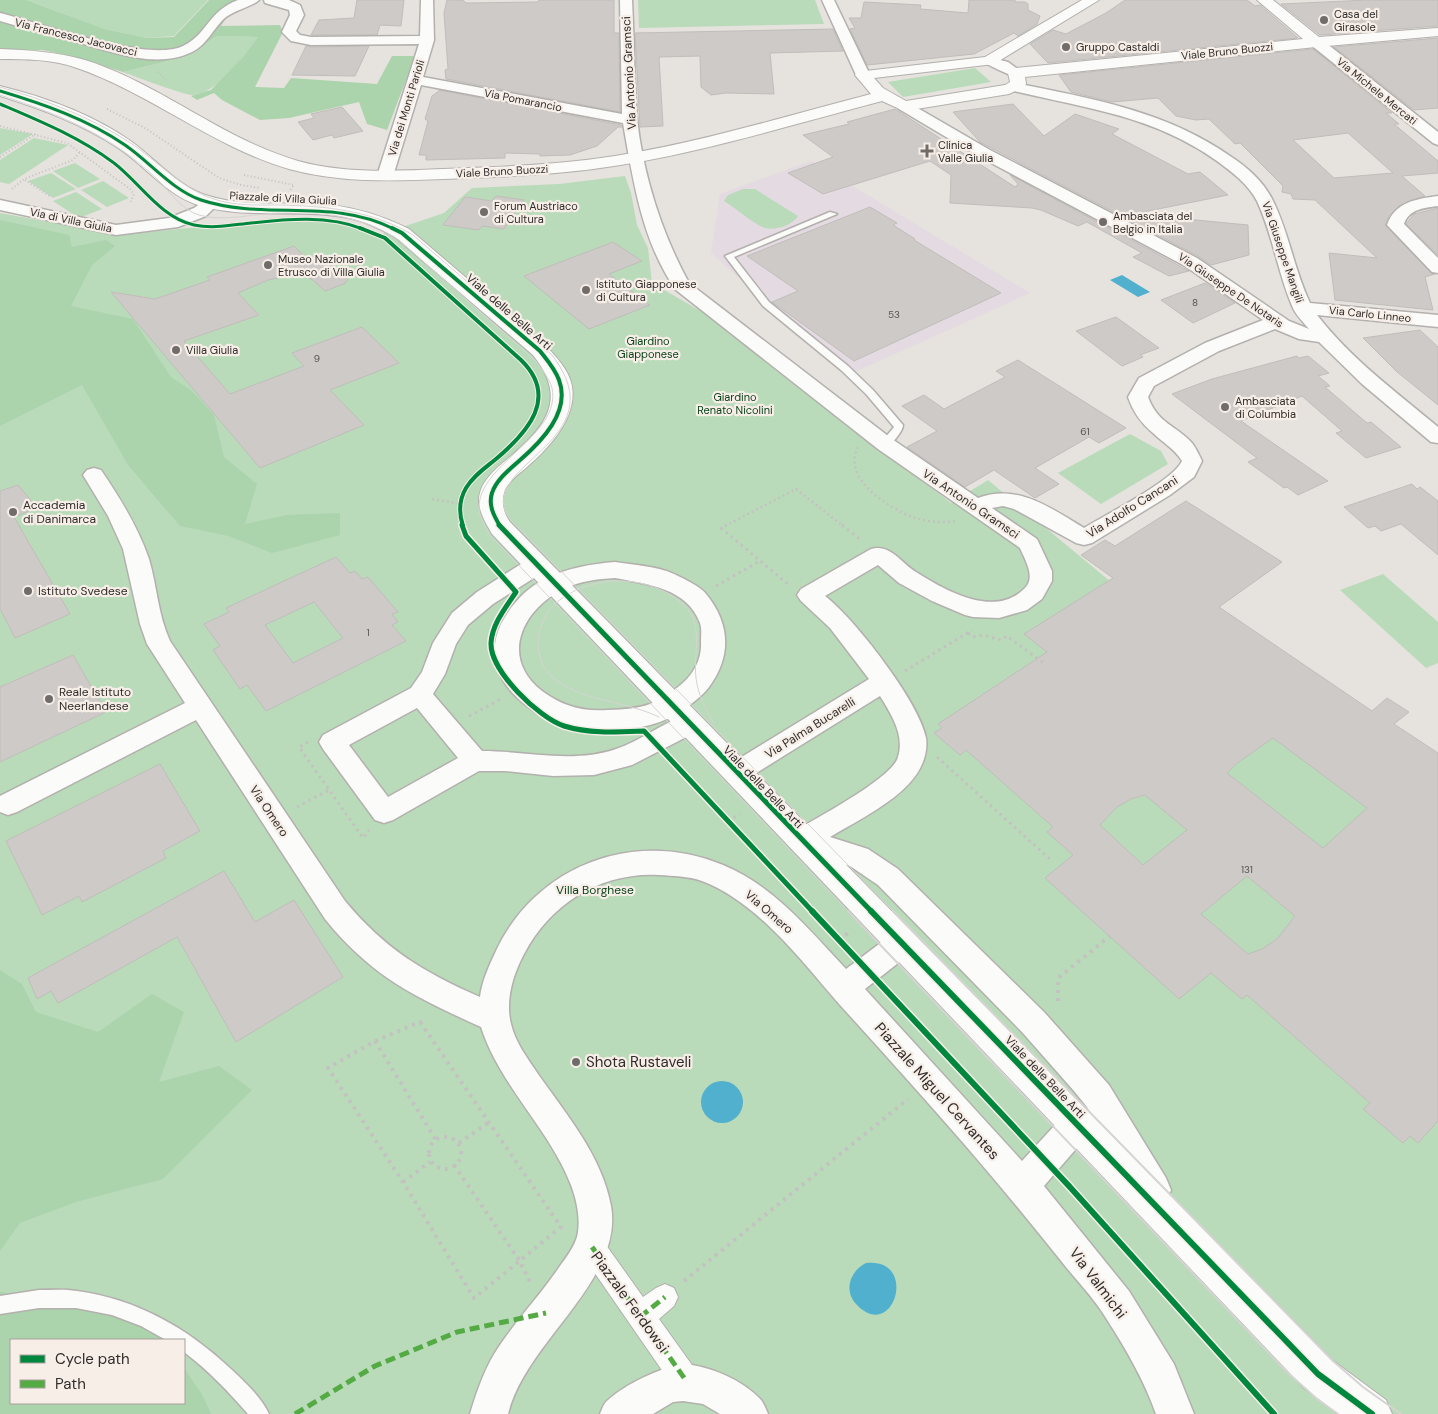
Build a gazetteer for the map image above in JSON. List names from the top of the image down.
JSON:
{
  "streets": {
    "street": [
      "Via Francesco Jacovacci",
      "Viale Bruno Buozzi",
      "Via Antonio Gramsci",
      "Via Michele Mercati",
      "Via Pomarancio",
      "Via dei Monti Parioli",
      "Piazzale di Villa Giulia",
      "Via di Villa Giulia",
      "Via Giuseppe Mangili",
      "Via Giuseppe De Notaris",
      "Viale delle Belle Arti",
      "Via Carlo Linneo",
      "Via Adolfo Cancani",
      "Via Palma Bucarelli",
      "Via Omero",
      "Piazzale Miguel Cervantes",
      "Via Valmichi",
      "Piazzale Ferdowsi"
    ]
  },
  "crossings": [
    ["Viale Bruno Buozzi", "Via Antonio Gramsci"],
    ["Viale Bruno Buozzi", "Via Michele Mercati"],
    ["Viale Bruno Buozzi", "Via dei Monti Parioli"],
    ["Viale Bruno Buozzi", "Via Giuseppe Mangili"],
    ["Viale Bruno Buozzi", "Via Giuseppe De Notaris"],
    ["Via Antonio Gramsci", "Via Pomarancio"],
    ["Via Antonio Gramsci", "Via Adolfo Cancani"],
    ["Via Pomarancio", "Via dei Monti Parioli"],
    ["Piazzale di Villa Giulia", "Via di Villa Giulia"],
    ["Piazzale di Villa Giulia", "Viale delle Belle Arti"],
    ["Via Giuseppe Mangili", "Via Giuseppe De Notaris"],
    ["Via Giuseppe Mangili", "Via Carlo Linneo"],
    ["Via Giuseppe De Notaris", "Via Adolfo Cancani"],
    ["Viale delle Belle Arti", "Via Palma Bucarelli"],
    ["Via Omero", "Piazzale Miguel Cervantes"],
    ["Via Omero", "Piazzale Ferdowsi"],
    ["Piazzale Miguel Cervantes", "Via Valmichi"]
  ],
  "parks": ["Giardino Giapponese", "Giardino Renato Nicolini", "Villa Borghese"],
  "places": {
    "other": [
      "Casa del Girasole",
      "Gruppo Castaldi",
      "Forum Austriaco di Cultura",
      "Ambasciata del Belgio in Italia",
      "Museo Nazionale Etrusco di Villa Giulia",
      "Istituto Giapponese di Cultura",
      "Villa Giulia",
      "Ambasciata di Columbia",
      "Accademia di Danimarca",
      "Istituto Svedese",
      "Reale Istituto Neerlandese",
      "Shota Rustaveli"
    ],
    "health": ["Clinica Valle Giulia"]
  },
  "house_numbers": [
    "8",
    "53",
    "9",
    "61",
    "1",
    "131"
  ],
  "legend": ["Cycle path", "Path"]
}
